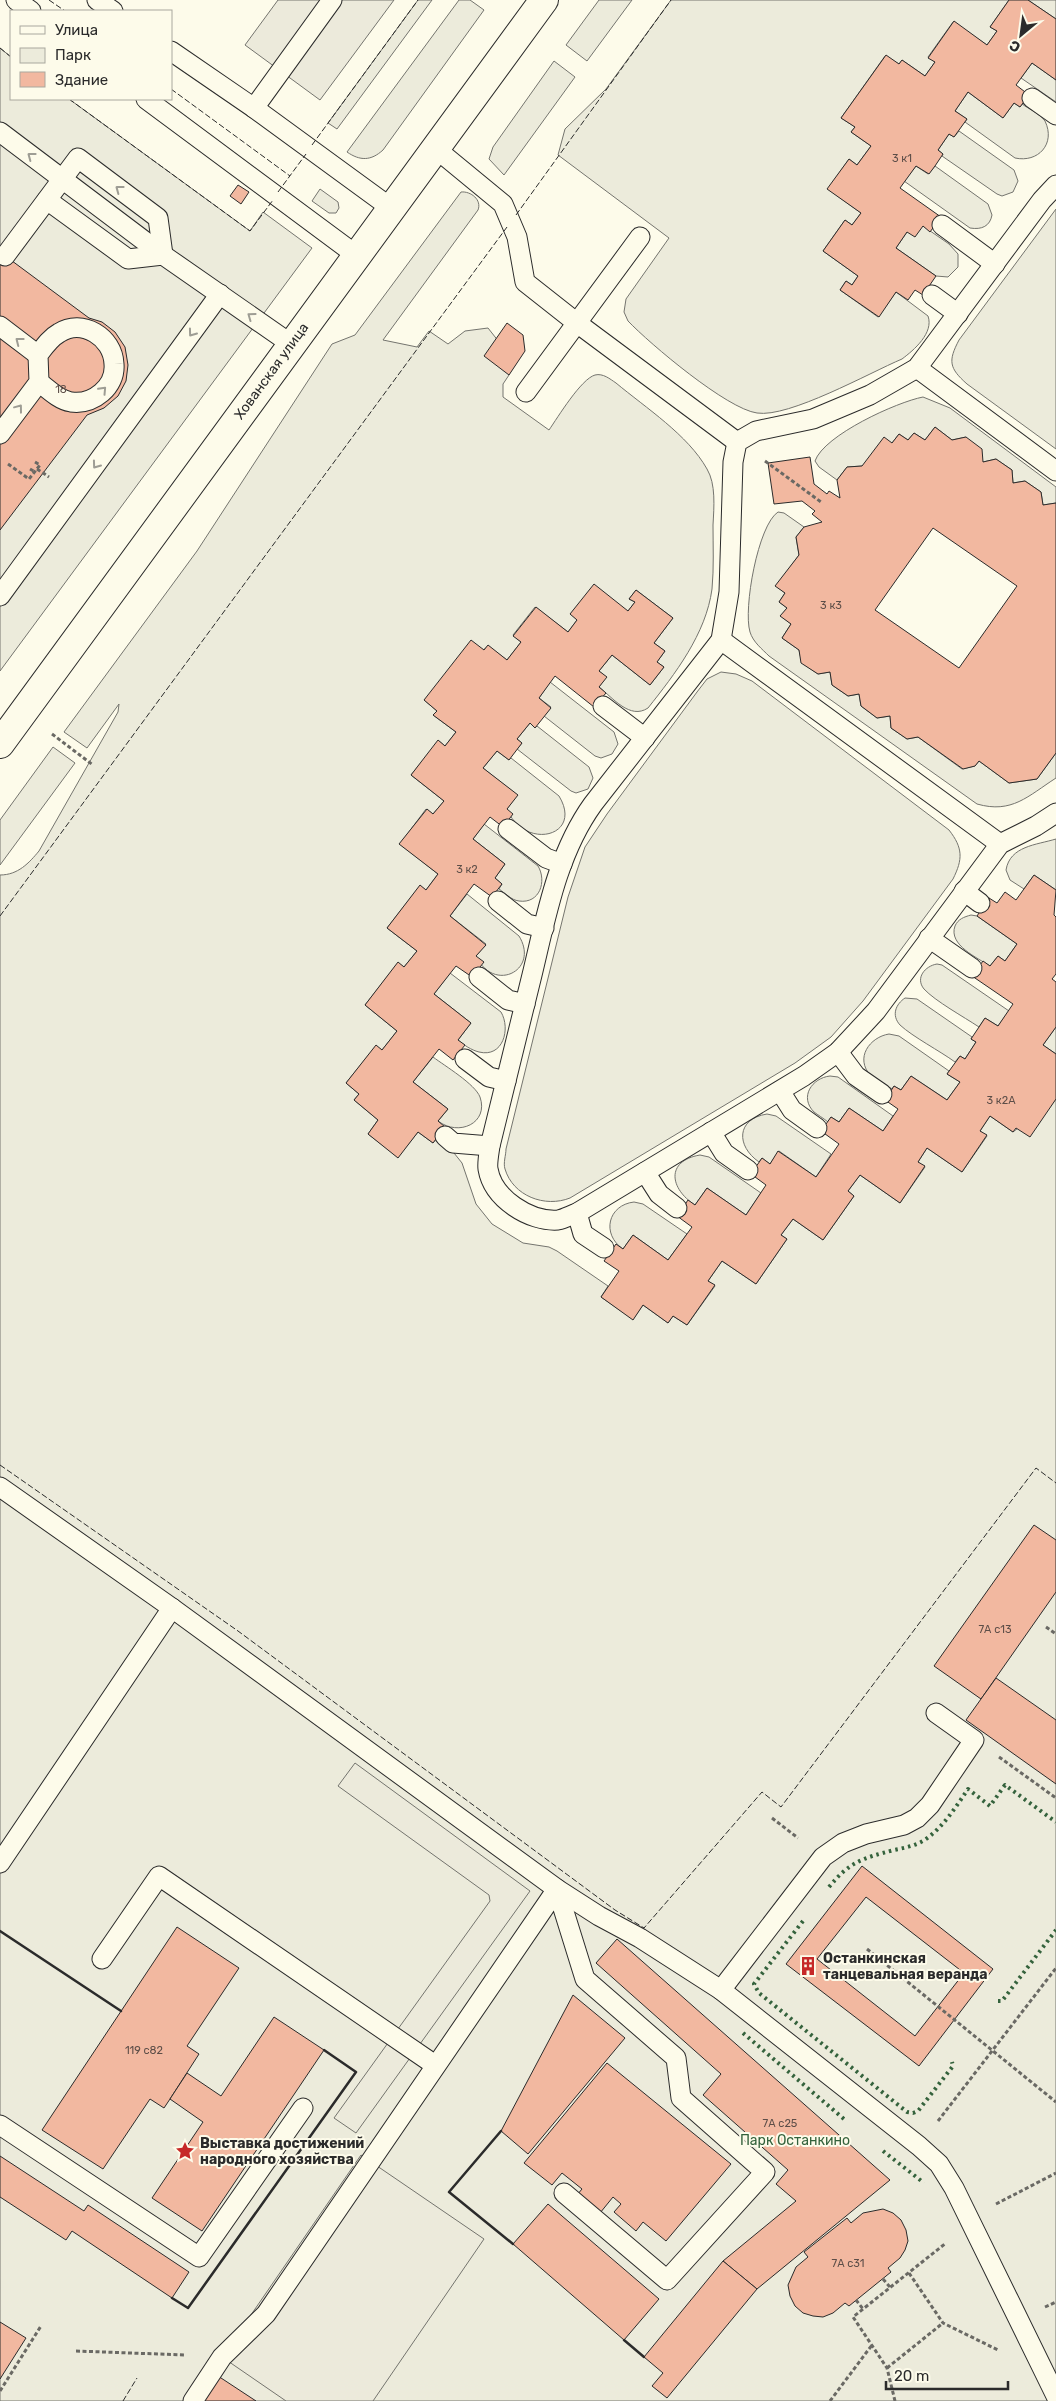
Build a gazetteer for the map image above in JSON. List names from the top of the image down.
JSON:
{
  "streets": {
    "street": ["Хованская улица"]
  },
  "parks": ["Парк Останкино"],
  "places": {
    "building": ["Останкинская танцевальная веранда"],
    "place": ["Выставка достижений народного хозяйства"]
  },
  "house_numbers": [
    "3 к1",
    "18",
    "3 к3",
    "3 к2",
    "3 к2А",
    "7А с13",
    "119 с82",
    "7А с25",
    "7А с31"
  ],
  "legend": ["Улица", "Парк", "Здание"],
  "scale_bar": "20 m",
  "north": "bottom left"
}
